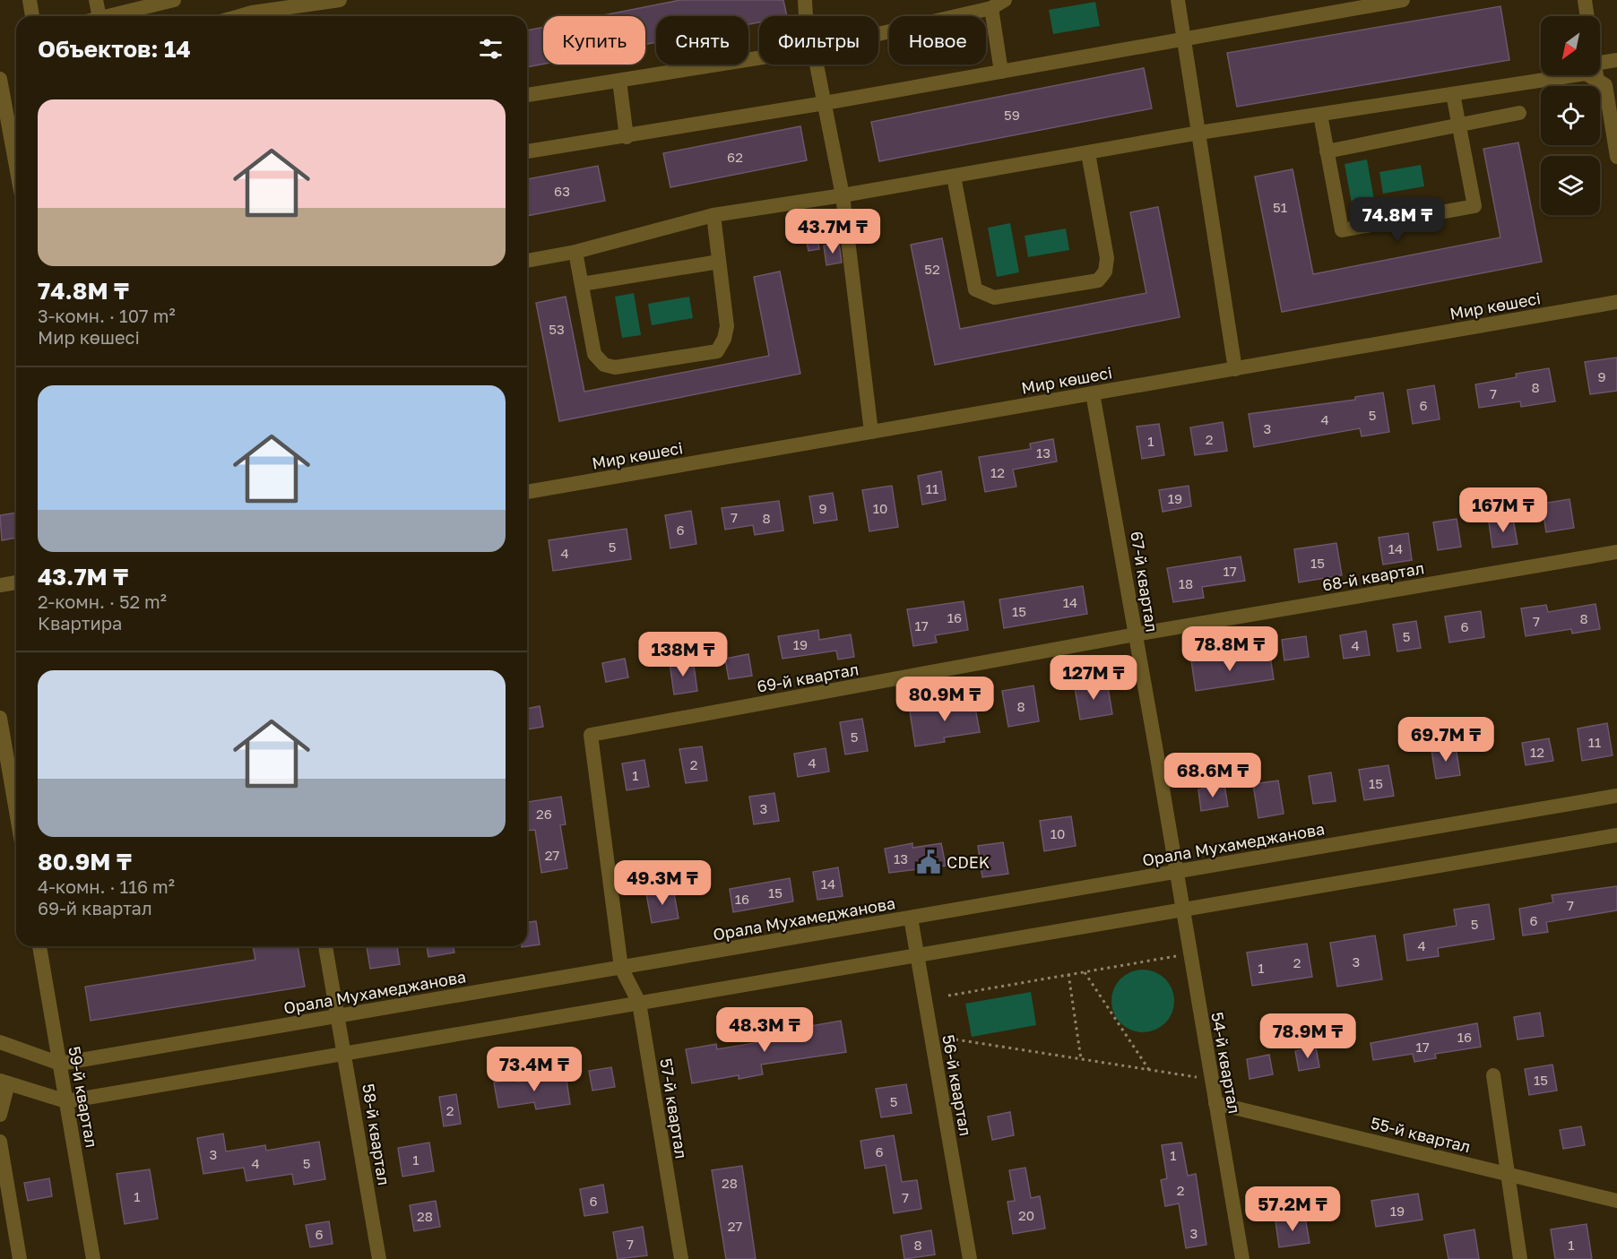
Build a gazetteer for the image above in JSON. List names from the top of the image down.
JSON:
{
  "streets": {
    "street": [
      "Мир көшесі",
      "68-й квартал",
      "67-й квартал",
      "69-й квартал",
      "Орала Мухамеджанова",
      "54-й квартал",
      "56-й квартал",
      "59-й квартал",
      "57-й квартал",
      "58-й квартал",
      "55-й квартал"
    ]
  },
  "crossings": [
    ["Мир көшесі", "67-й квартал"],
    ["68-й квартал", "67-й квартал"],
    ["68-й квартал", "69-й квартал"],
    ["67-й квартал", "69-й квартал"],
    ["67-й квартал", "Орала Мухамеджанова"],
    ["67-й квартал", "54-й квартал"],
    ["69-й квартал", "Орала Мухамеджанова"],
    ["69-й квартал", "57-й квартал"],
    ["Орала Мухамеджанова", "54-й квартал"],
    ["Орала Мухамеджанова", "56-й квартал"],
    ["Орала Мухамеджанова", "59-й квартал"],
    ["Орала Мухамеджанова", "57-й квартал"],
    ["Орала Мухамеджанова", "58-й квартал"],
    ["54-й квартал", "55-й квартал"]
  ],
  "places": {
    "public building": ["CDEK"]
  },
  "house_numbers": [
    "59",
    "62",
    "63",
    "51",
    "52",
    "53",
    "9",
    "8",
    "7",
    "6",
    "5",
    "4",
    "3",
    "2",
    "1",
    "13",
    "12",
    "11",
    "19",
    "9",
    "10",
    "7",
    "8",
    "6",
    "5",
    "14",
    "4",
    "15",
    "17",
    "18",
    "14",
    "15",
    "16",
    "8",
    "7",
    "17",
    "6",
    "5",
    "19",
    "4",
    "8",
    "5",
    "11",
    "12",
    "4",
    "2",
    "1",
    "15",
    "3",
    "26",
    "10",
    "27",
    "13",
    "14",
    "15",
    "16",
    "7",
    "6",
    "5",
    "4",
    "3",
    "2",
    "1",
    "16",
    "17",
    "15",
    "5",
    "2",
    "6",
    "3",
    "1",
    "1",
    "4",
    "5",
    "28",
    "2",
    "1",
    "7",
    "6",
    "19",
    "20",
    "28",
    "27",
    "3",
    "6",
    "7",
    "8",
    "1"
  ],
  "north": "bottom left",
  "page": {
    "chip": [
      "Купить",
      "Снять",
      "Фильтры",
      "Новое"
    ],
    "heading": "Объектов: 14",
    "list": [
      {
        "name": "74.8M ₸",
        "note": "3-комн. · 107 m² · Мир көшесі"
      },
      {
        "name": "43.7M ₸",
        "note": "2-комн. · 52 m² · Квартира"
      },
      {
        "name": "80.9M ₸",
        "note": "4-комн. · 116 m² · 69-й квартал"
      }
    ],
    "price": [
      "74.8M ₸",
      "43.7M ₸",
      "167M ₸",
      "78.8M ₸",
      "138M ₸",
      "127M ₸",
      "80.9M ₸",
      "69.7M ₸",
      "68.6M ₸",
      "49.3M ₸",
      "48.3M ₸",
      "78.9M ₸",
      "73.4M ₸",
      "57.2M ₸"
    ]
  }
}
